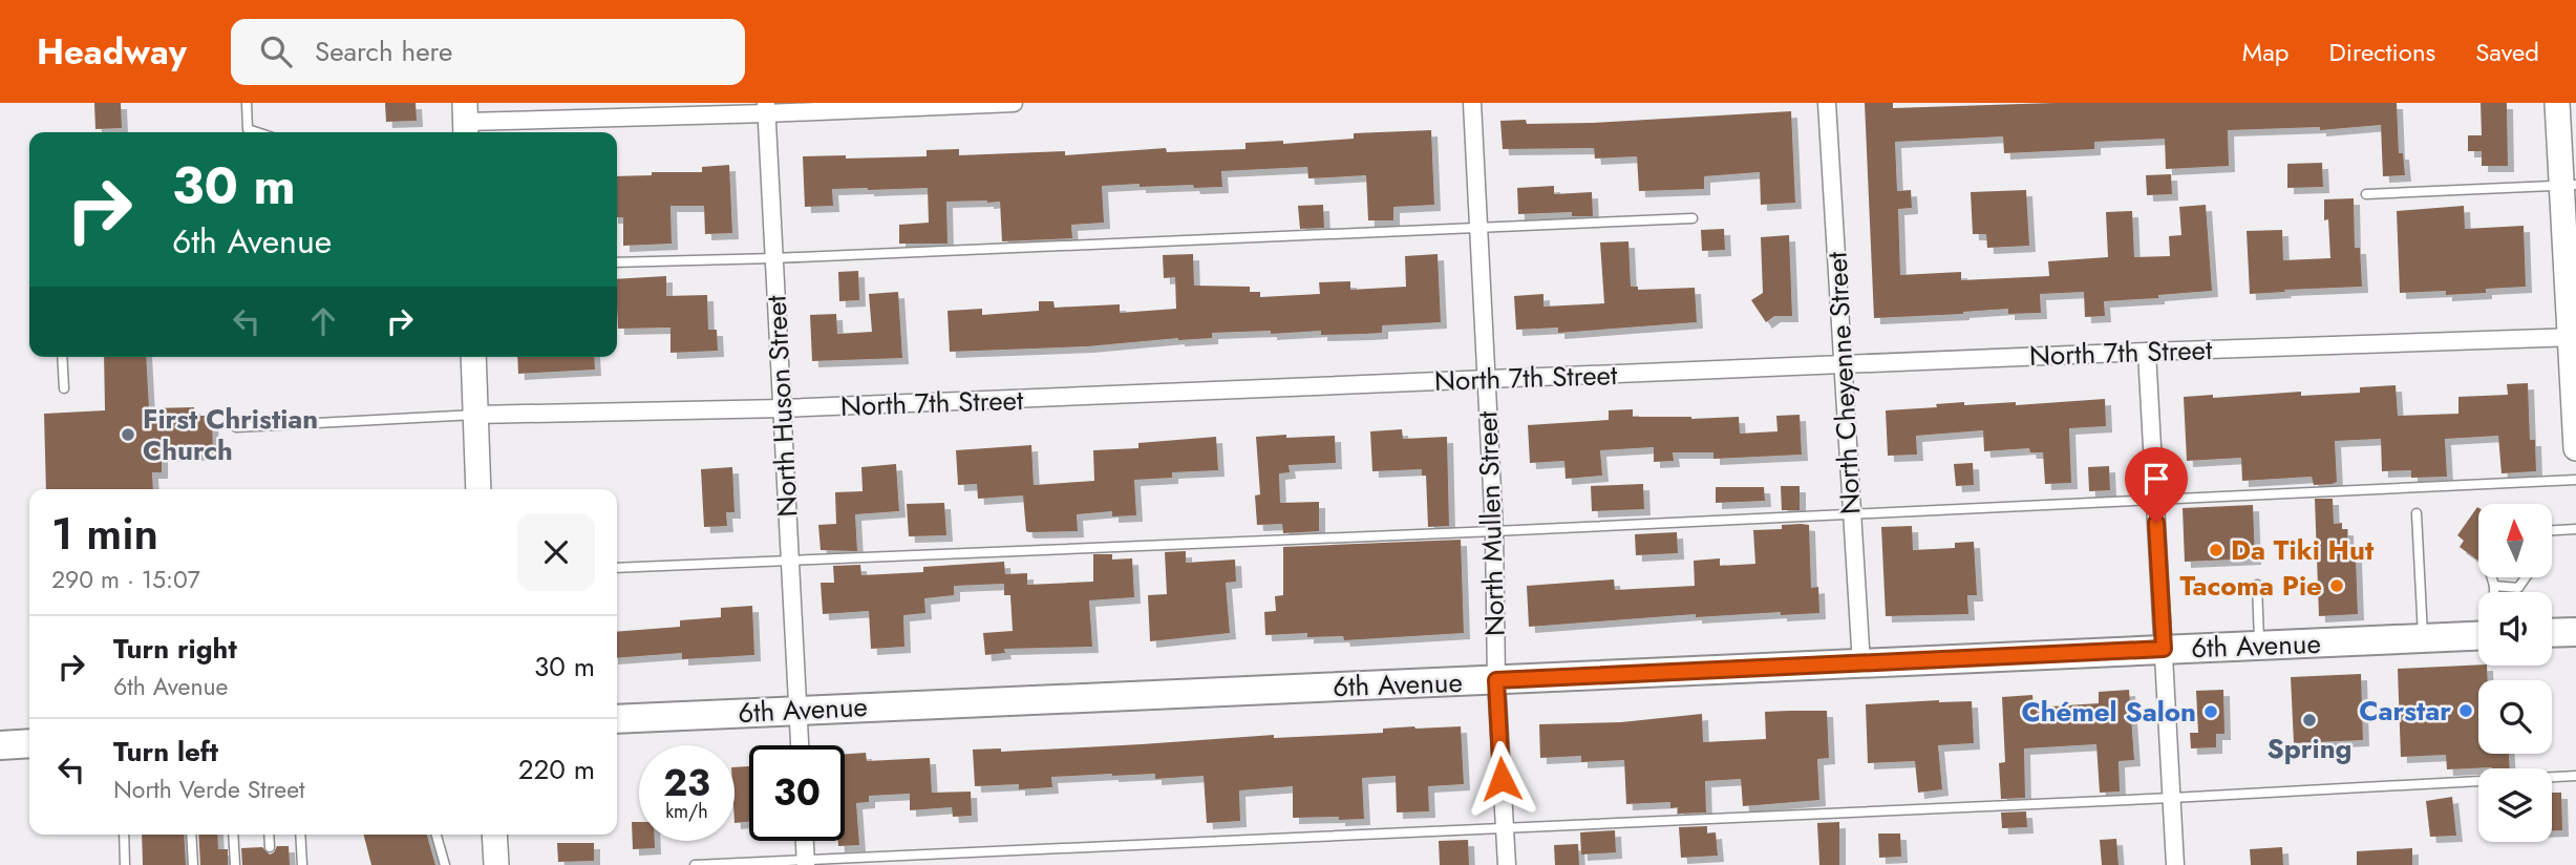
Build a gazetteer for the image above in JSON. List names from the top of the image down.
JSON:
{
  "streets": {
    "main road": ["6th Avenue"],
    "street": [
      "North 7th Street",
      "North Cheyenne Street",
      "North Huson Street",
      "North Mullen Street"
    ]
  },
  "crossings": [
    ["North 7th Street", "North Cheyenne Street"],
    ["North 7th Street", "North Huson Street"],
    ["North 7th Street", "North Mullen Street"],
    ["North Cheyenne Street", "6th Avenue"],
    ["North Huson Street", "6th Avenue"],
    ["North Mullen Street", "6th Avenue"]
  ],
  "places": [
    "First Christian Church",
    "Da Tiki Hut",
    "Tacoma Pie",
    "Carstar",
    "Chémel Salon",
    "Spring"
  ],
  "north": "top",
  "page": {
    "header": "Headway",
    "search": "Search here",
    "nav": ["Map", "Directions", "Saved"],
    "turn": ["30 m", "6th Avenue"],
    "heading": ["1 min", "290 m · 15:07"],
    "list": [
      {
        "name": "Turn right",
        "note": "6th Avenue",
        "value": "30 m"
      },
      {
        "name": "Turn left",
        "note": "North Verde Street",
        "value": "220 m"
      }
    ],
    "speed": "23 km/h",
    "limit": "30"
  }
}
